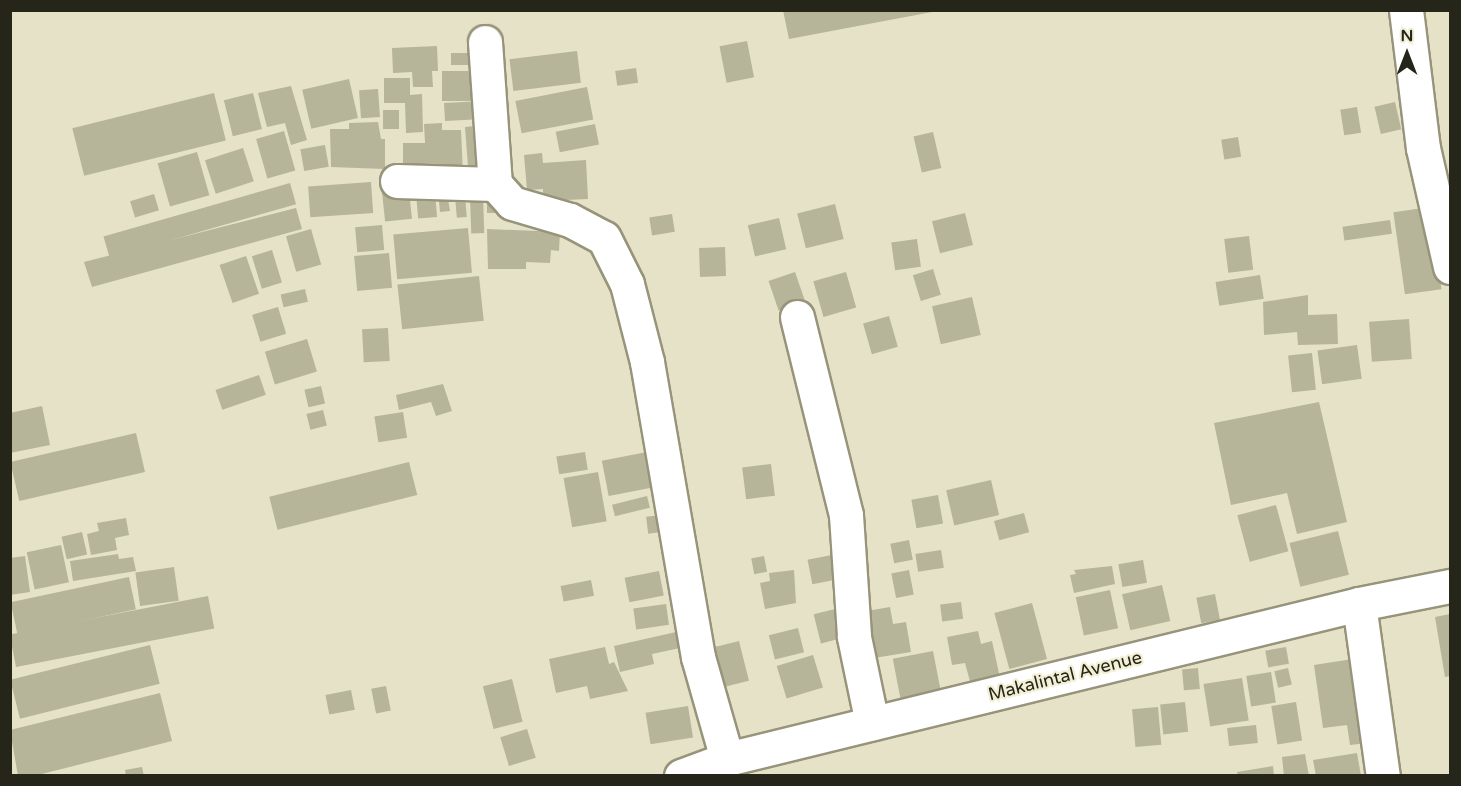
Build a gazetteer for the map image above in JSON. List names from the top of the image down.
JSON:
{
  "streets": {
    "street": ["Makalintal Avenue"]
  },
  "north": "top"
}
